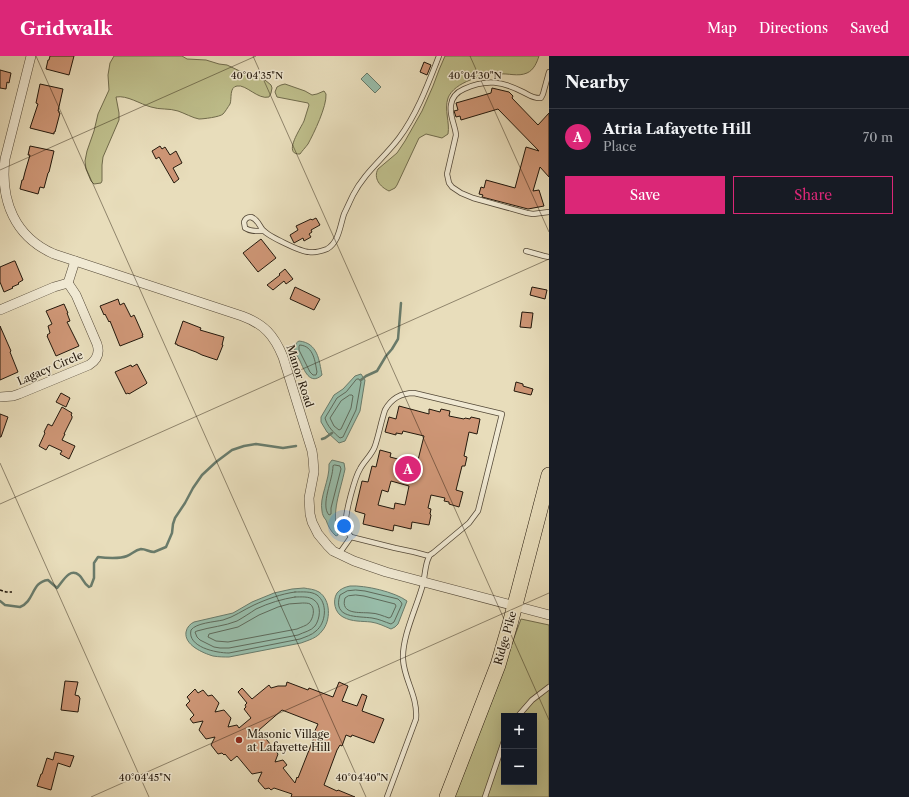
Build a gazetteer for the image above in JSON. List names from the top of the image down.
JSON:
{
  "streets": {
    "main road": ["Ridge Pike"],
    "street": ["Lagacy Circle", "Manor Road"]
  },
  "crossings": [
    ["Manor Road", "Ridge Pike"]
  ],
  "places": ["Masonic Village at Lafayette Hill"],
  "page": {
    "header": "Gridwalk",
    "nav": ["Map", "Directions", "Saved"],
    "heading": "Nearby",
    "list": [
      {
        "mark": "A",
        "name": "Atria Lafayette Hill",
        "note": "Place",
        "value": "70 m"
      }
    ],
    "buttons": ["Save", "Share"],
    "pins": "A",
    "map_buttons": ["+", "−"]
  },
  "coordinates": [
    "40°04'35\"N",
    "40°04'30\"N",
    "40°04'45\"N",
    "40°04'40\"N"
  ]
}
